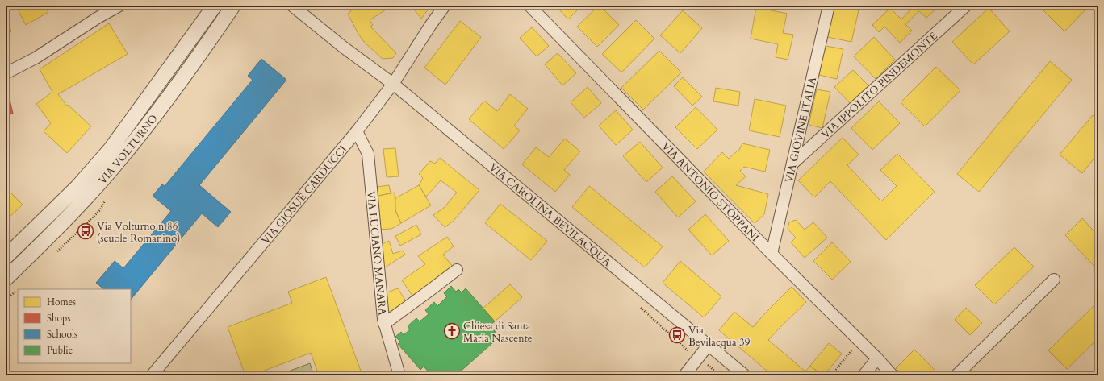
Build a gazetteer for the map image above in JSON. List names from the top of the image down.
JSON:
{
  "streets": {
    "street": [
      "VIA IPPOLITO PINDEMONTE",
      "VIA GIOVINE ITALIA",
      "VIA VOLTURNO",
      "VIA ANTONIO STOPPANI",
      "VIA GIOSUÈ CARDUCCI",
      "VIA CAROLINA BEVILACQUA",
      "VIA LUCIANO MANARA"
    ]
  },
  "crossings": [
    ["VIA IPPOLITO PINDEMONTE", "VIA GIOVINE ITALIA"],
    ["VIA GIOVINE ITALIA", "VIA ANTONIO STOPPANI"],
    ["VIA GIOSUÈ CARDUCCI", "VIA CAROLINA BEVILACQUA"],
    ["VIA GIOSUÈ CARDUCCI", "VIA LUCIANO MANARA"]
  ],
  "places": {
    "bus stop": ["Via Volturno n 86 (scuole Romanino)", "Via Bevilacqua 39"],
    "church": ["Chiesa di Santa Maria Nascente"]
  },
  "legend": [
    "Homes",
    "Shops",
    "Schools",
    "Public"
  ]
}
